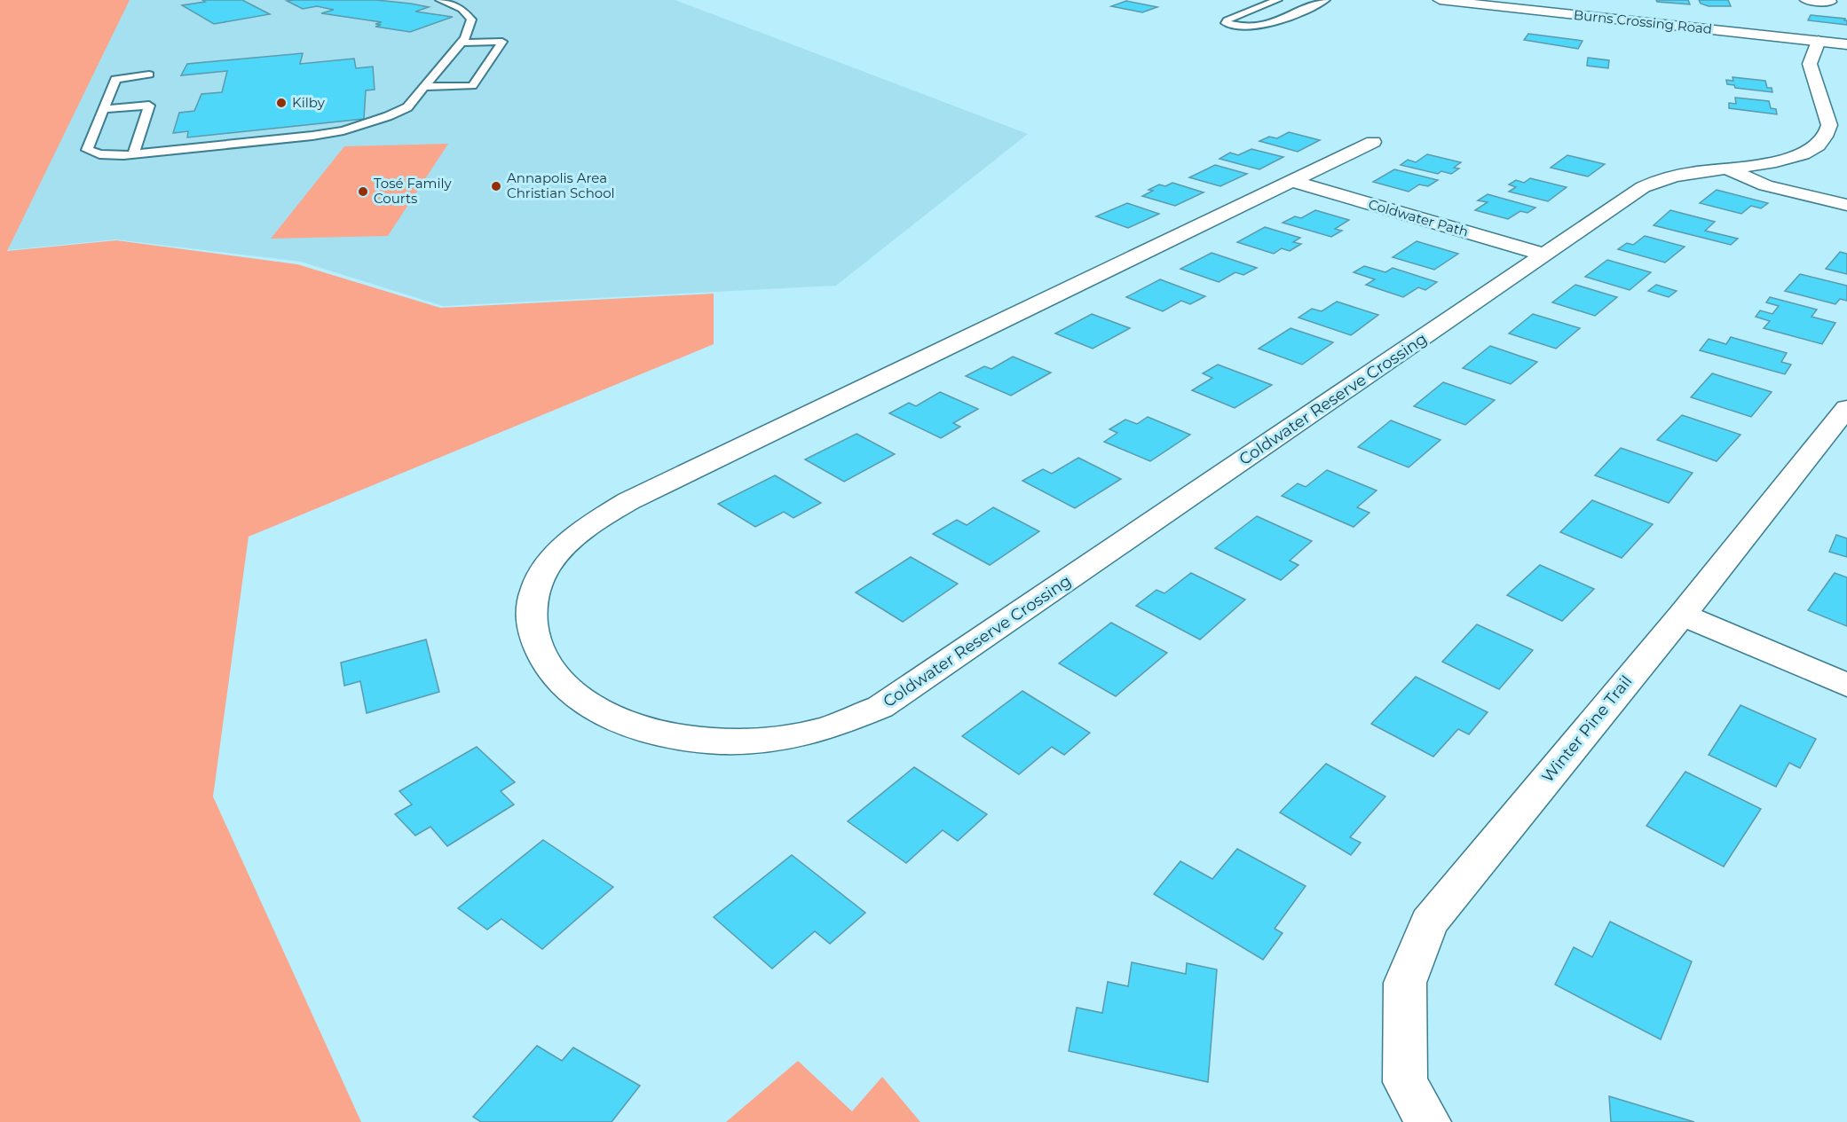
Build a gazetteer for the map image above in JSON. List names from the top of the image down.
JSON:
{
  "streets": {
    "street": [
      "Burns Crossing Road",
      "Coldwater Path",
      "Coldwater Reserve Crossing",
      "Winter Pine Trail"
    ]
  },
  "crossings": [
    ["Burns Crossing Road", "Coldwater Reserve Crossing"],
    ["Coldwater Path", "Coldwater Reserve Crossing"]
  ],
  "places": ["Kilby", "Annapolis Area Christian School", "Tosé Family Courts"]
}
